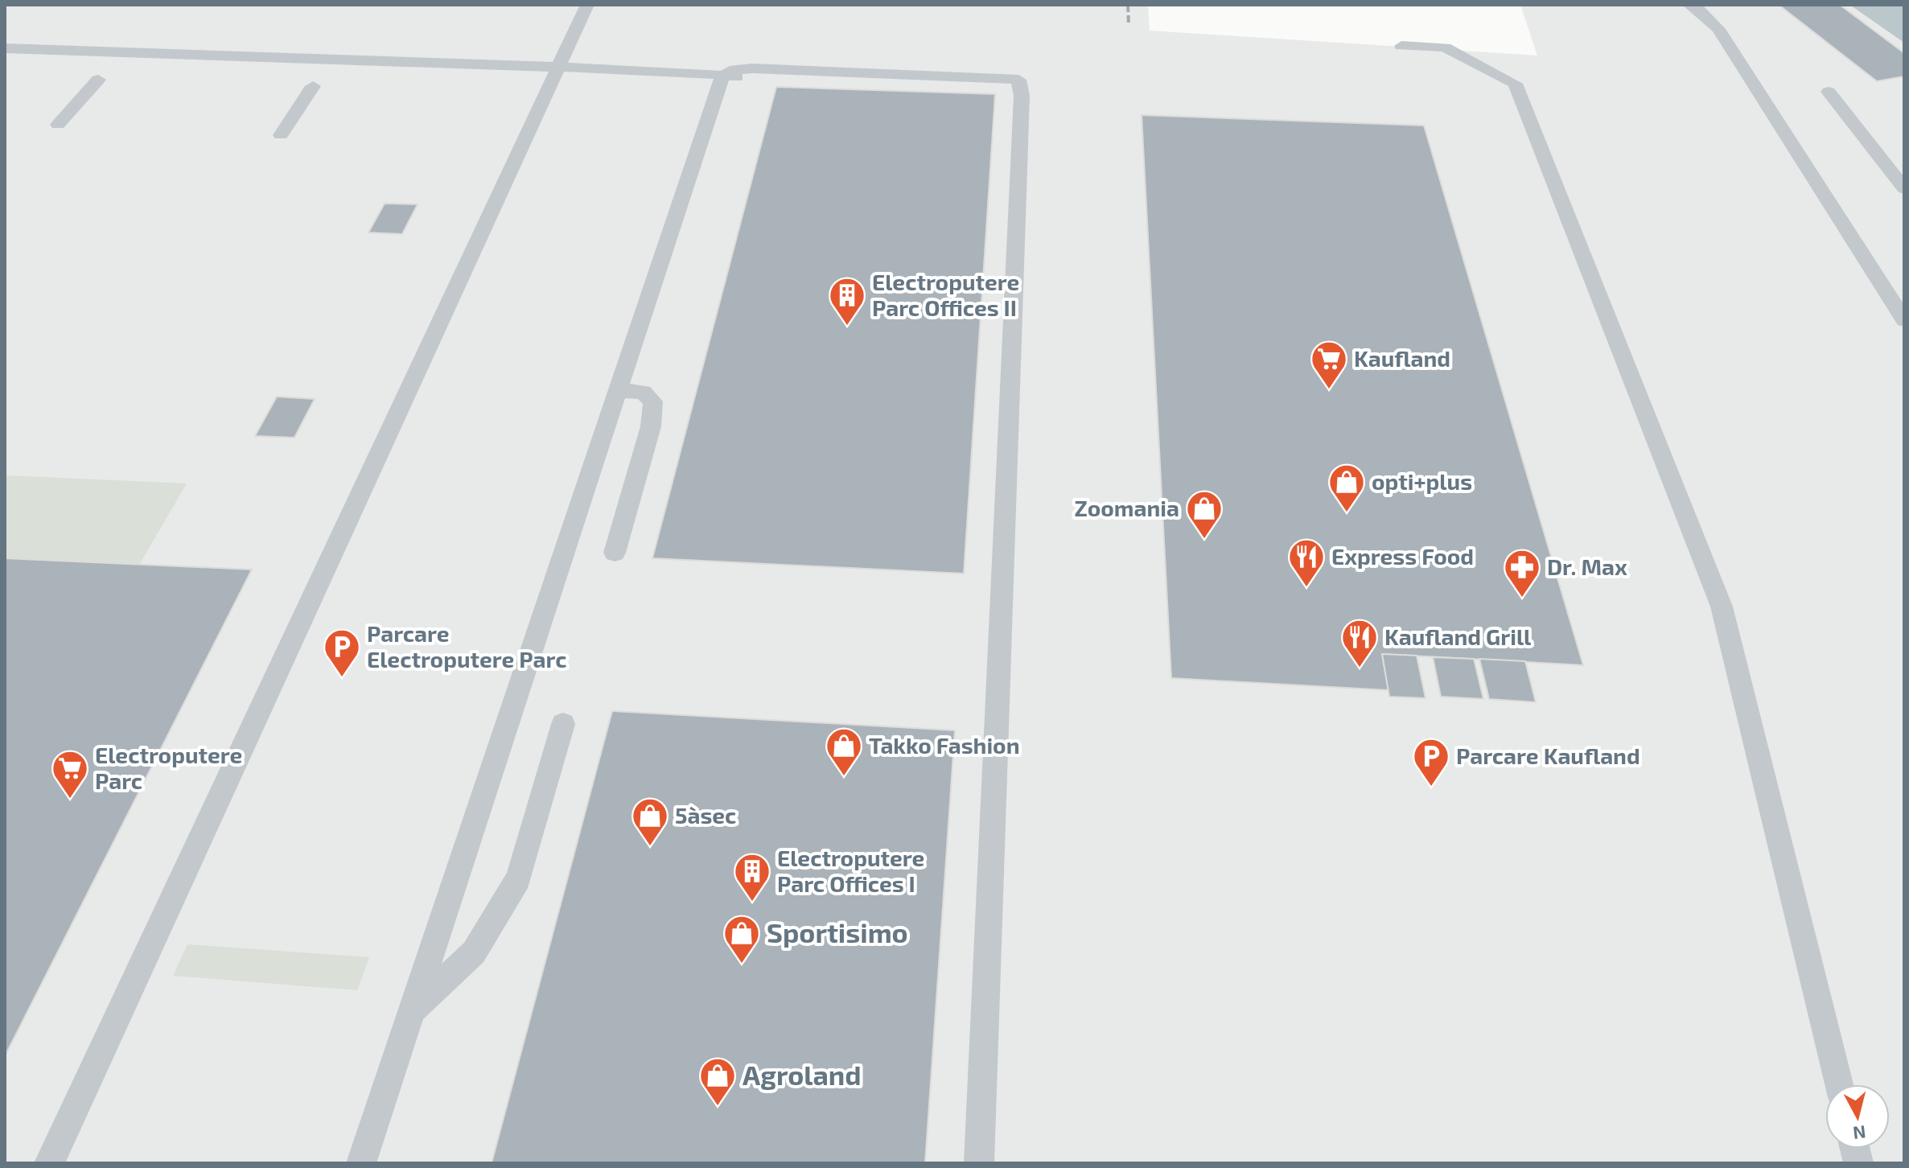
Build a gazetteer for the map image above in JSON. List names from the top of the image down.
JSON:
{
  "places": {
    "building": ["Electroputere Parc Offices II", "Electroputere Parc Offices I"],
    "supermarket": ["Kaufland", "Electroputere Parc"],
    "shop": [
      "opti+plus",
      "Zoomania",
      "Takko Fashion",
      "5àsec",
      "Sportisimo",
      "Agroland"
    ],
    "restaurant": ["Express Food", "Kaufland Grill"],
    "pharmacy": ["Dr. Max"],
    "parking": ["Parcare Electroputere Parc", "Parcare Kaufland"]
  },
  "north": "bottom"
}
